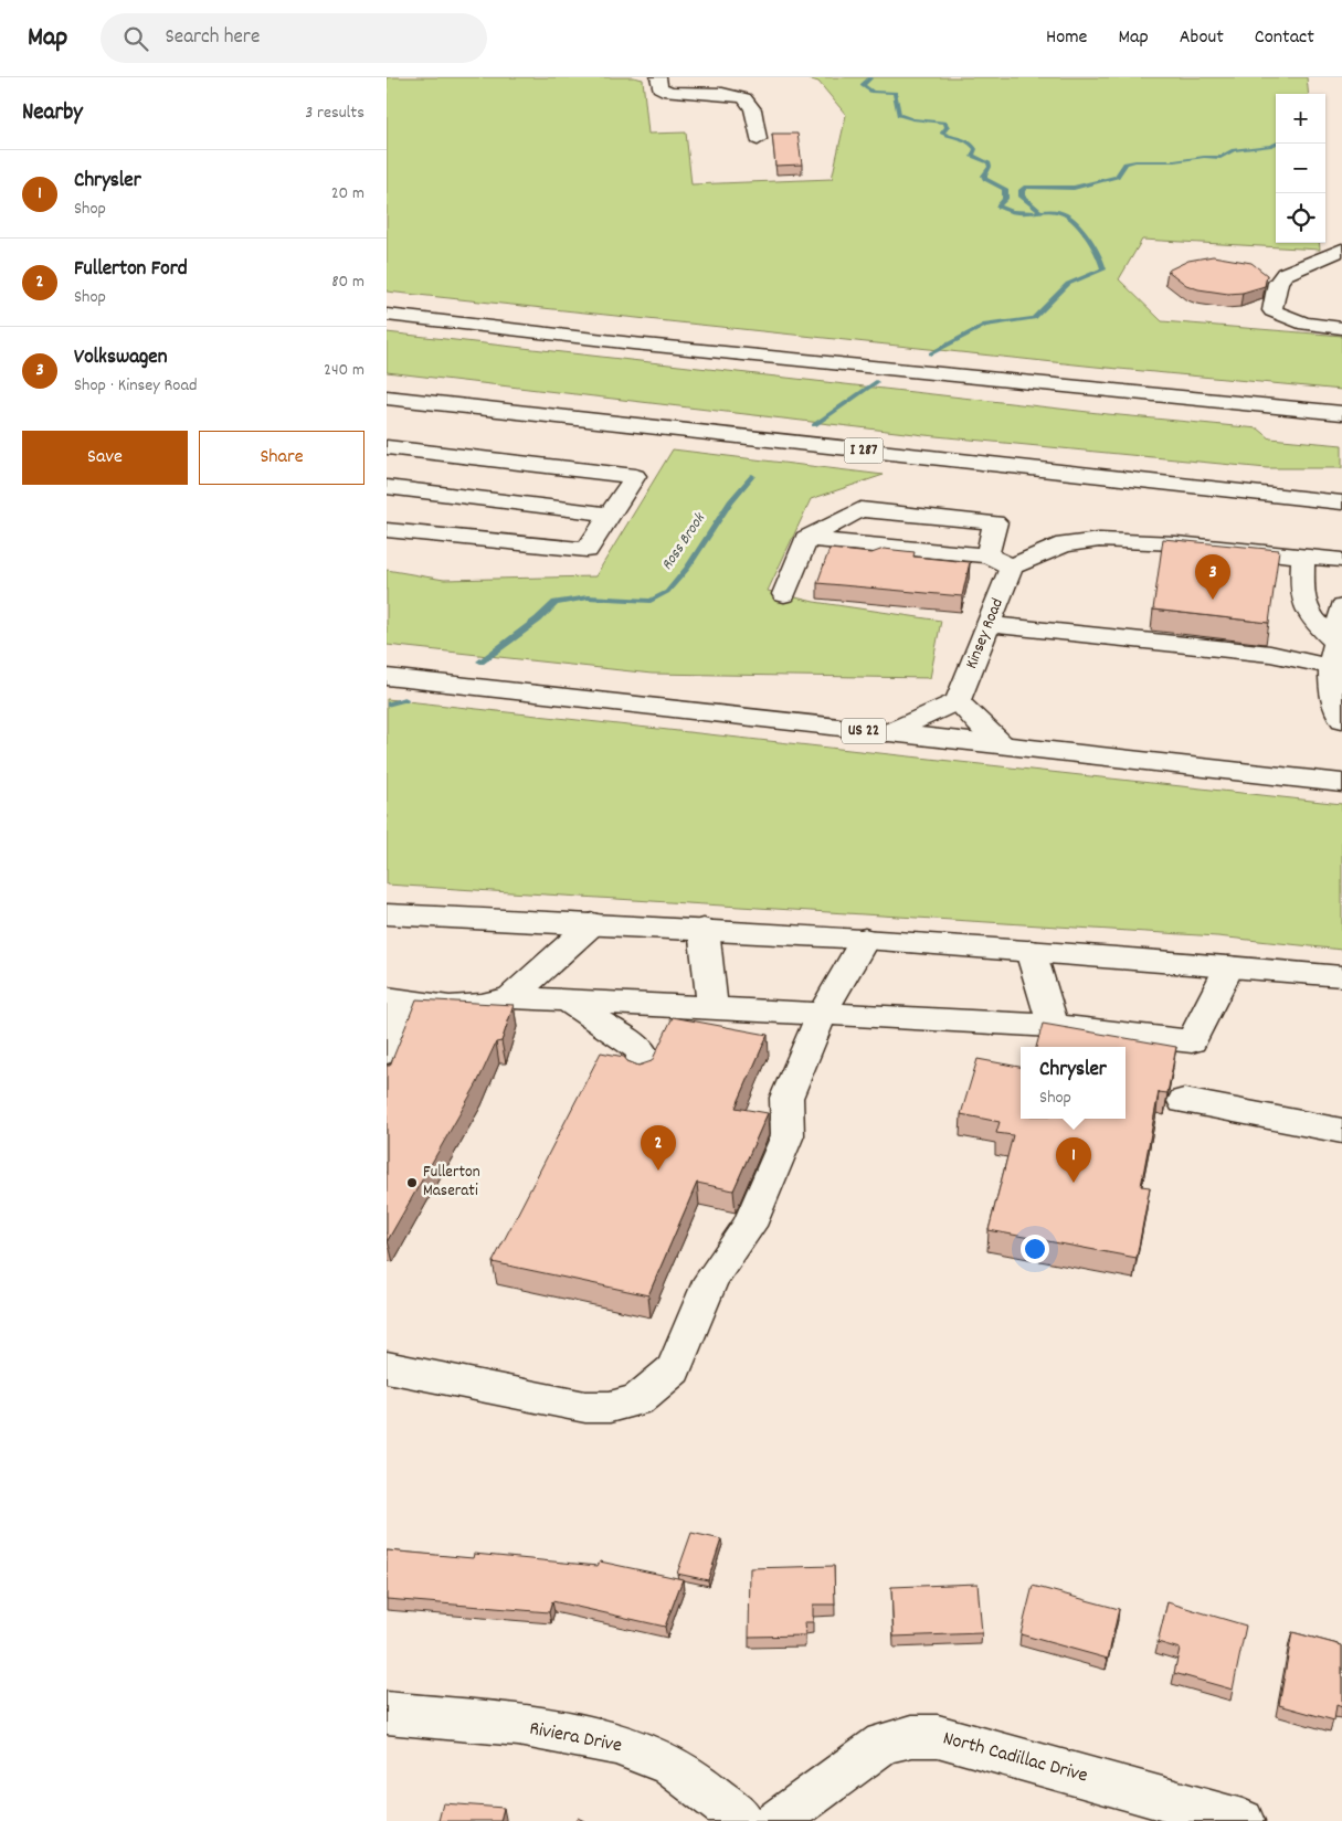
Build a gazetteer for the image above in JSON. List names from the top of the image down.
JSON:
{
  "streets": {
    "main road": [
      "I 287",
      "Kinsey Road",
      "US 22",
      "Riviera Drive",
      "North Cadillac Drive"
    ]
  },
  "water": ["Ross Brook"],
  "places": ["Fullerton Maserati"],
  "page": {
    "header": "Map",
    "search": "Search here",
    "nav": [
      "Home",
      "Map",
      "About",
      "Contact"
    ],
    "heading": ["Nearby", "3 results"],
    "map_buttons": ["+", "−"],
    "list": [
      {
        "mark": "1",
        "name": "Chrysler",
        "note": "Shop",
        "value": "20 m"
      },
      {
        "mark": "2",
        "name": "Fullerton Ford",
        "note": "Shop",
        "value": "80 m"
      },
      {
        "mark": "3",
        "name": "Volkswagen",
        "note": "Shop · Kinsey Road",
        "value": "240 m"
      }
    ],
    "buttons": ["Save", "Share"],
    "pins": ["3", "2", "1"],
    "popup": ["Chrysler", "Shop"]
  }
}
